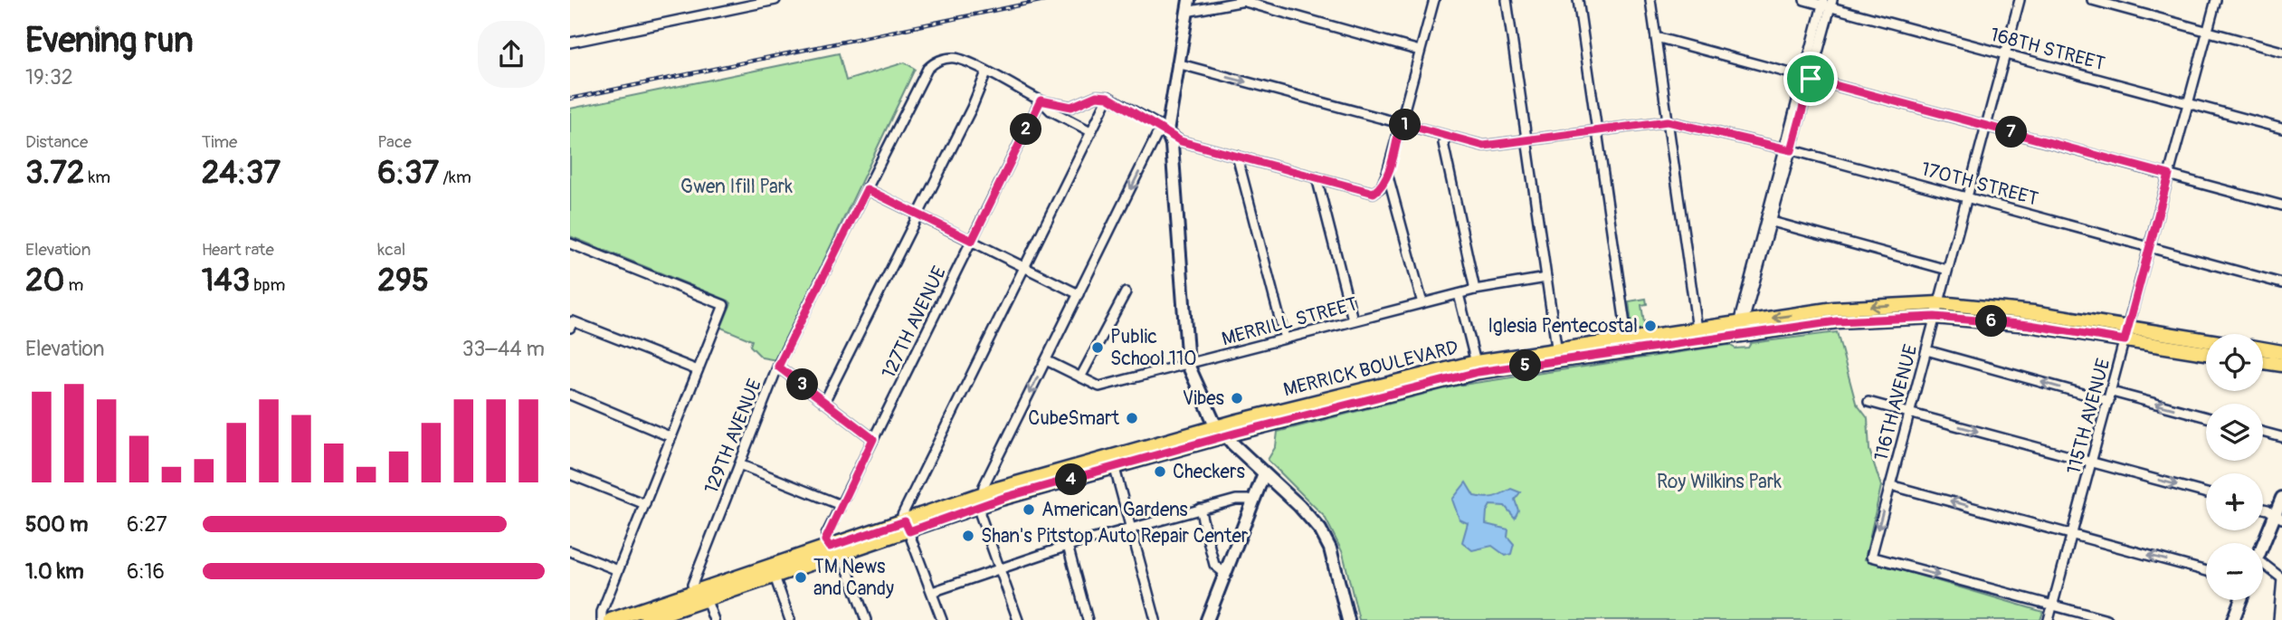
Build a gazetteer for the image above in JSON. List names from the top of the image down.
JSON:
{
  "streets": {
    "main road": ["MERRICK BOULEVARD"],
    "street": [
      "168TH STREET",
      "170TH STREET",
      "MERRILL STREET",
      "127TH AVENUE",
      "116TH AVENUE",
      "115TH AVENUE",
      "129TH AVENUE"
    ]
  },
  "crossings": [
    ["168TH STREET", "116TH AVENUE"],
    ["168TH STREET", "115TH AVENUE"],
    ["170TH STREET", "116TH AVENUE"],
    ["170TH STREET", "115TH AVENUE"],
    ["127TH AVENUE", "MERRICK BOULEVARD"],
    ["MERRICK BOULEVARD", "116TH AVENUE"],
    ["MERRICK BOULEVARD", "115TH AVENUE"],
    ["MERRICK BOULEVARD", "129TH AVENUE"],
    ["116TH AVENUE", "115TH AVENUE"]
  ],
  "parks": ["Gwen Ifill Park", "Roy Wilkins Park"],
  "places": [
    "Iglesia Pentecostal",
    "Public School 110",
    "Vibes",
    "CubeSmart",
    "Checkers",
    "American Gardens",
    "Shan's Pitstop Auto Repair Center",
    "TM News and Candy"
  ],
  "page": {
    "heading": ["Evening run", "19:32"],
    "stats": [
      ["Distance", "3.72 km"],
      ["Time", "24:37"],
      ["Pace", "6:37 /km"],
      ["Elevation", "20 m"],
      ["Heart rate", "143 bpm"],
      ["kcal", "295"]
    ],
    "pins": [
      "1",
      "2",
      "7",
      "6",
      "5",
      "3",
      "4"
    ],
    "chart": ["Elevation", "33–44 m"],
    "map_buttons": ["+", "−"],
    "list": [
      {
        "name": "500 m",
        "note": "6:27"
      },
      {
        "name": "1.0 km",
        "note": "6:16"
      }
    ]
  }
}
